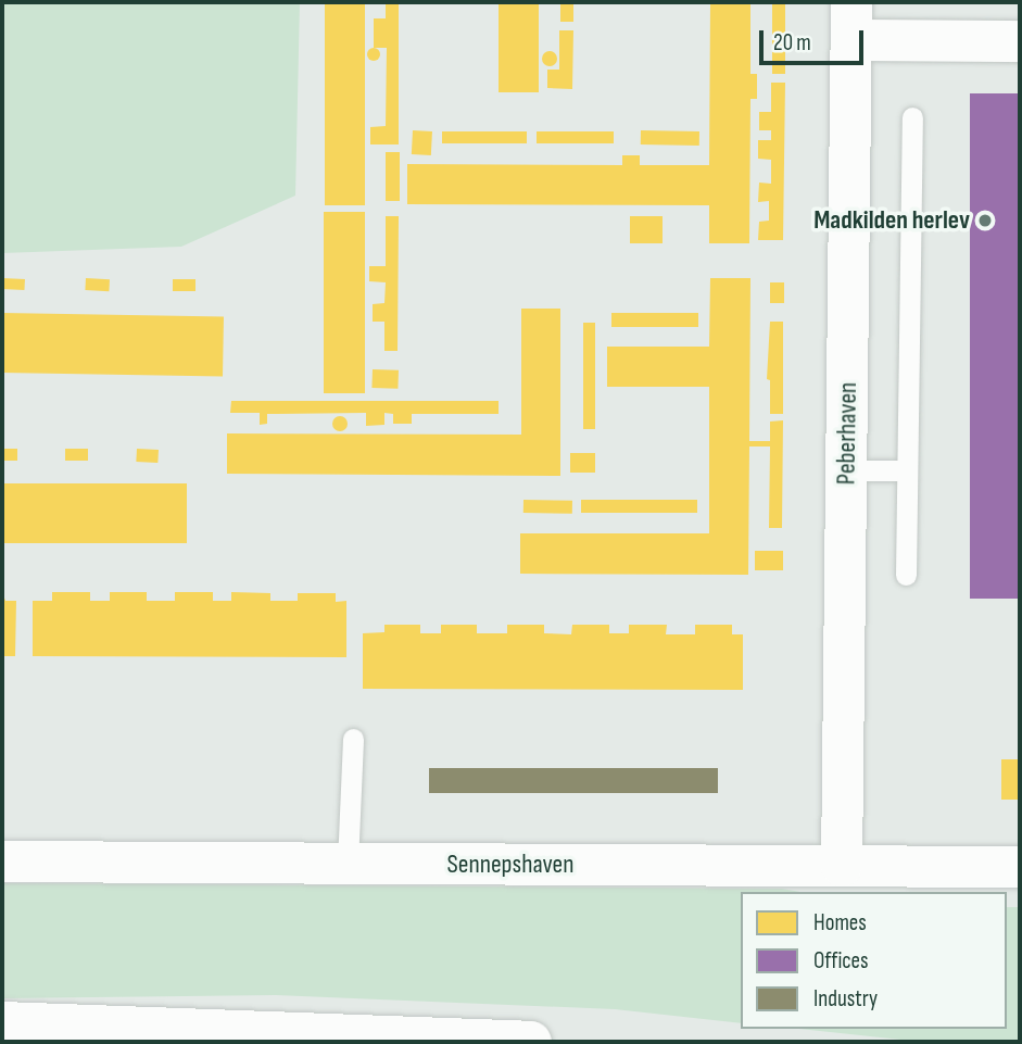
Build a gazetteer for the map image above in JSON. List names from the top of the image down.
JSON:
{
  "streets": {
    "street": ["Peberhaven", "Sennepshaven"]
  },
  "crossings": [
    ["Peberhaven", "Sennepshaven"]
  ],
  "places": ["Madkilden herlev"],
  "legend": ["Homes", "Offices", "Industry"],
  "scale_bar": "20 m"
}
